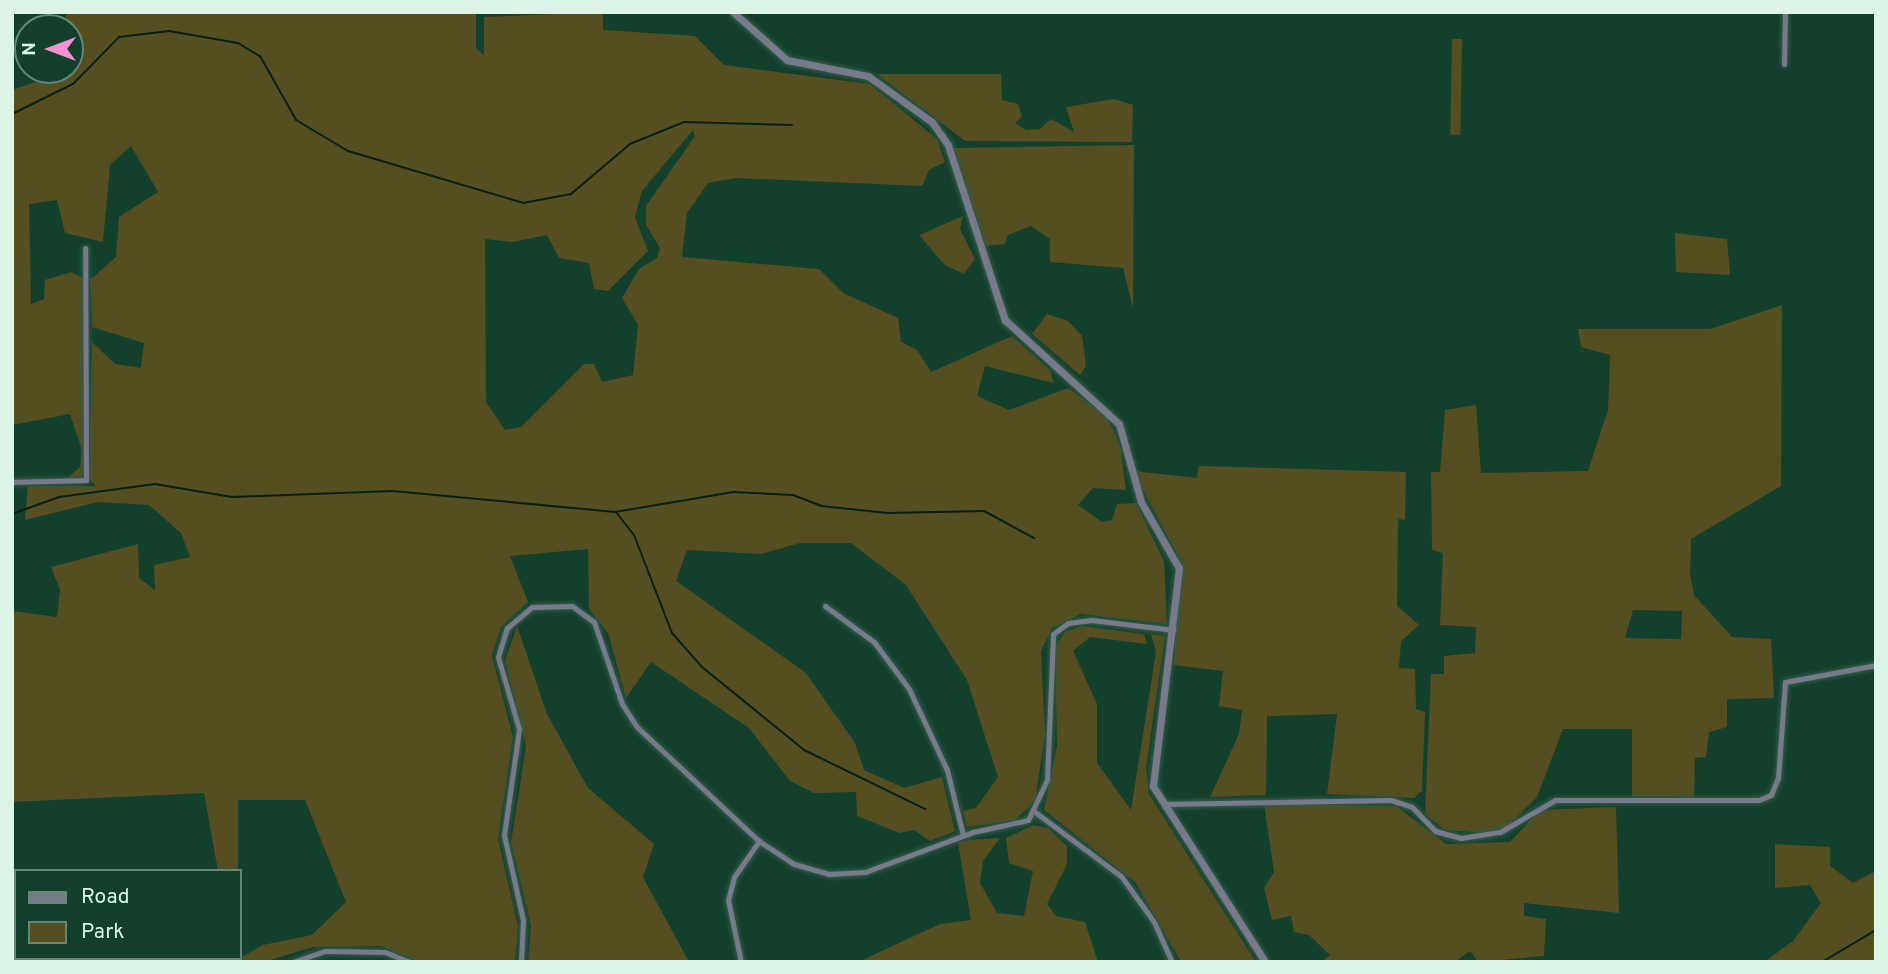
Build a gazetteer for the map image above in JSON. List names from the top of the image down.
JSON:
{
  "legend": ["Road", "Park"],
  "north": "left"
}
